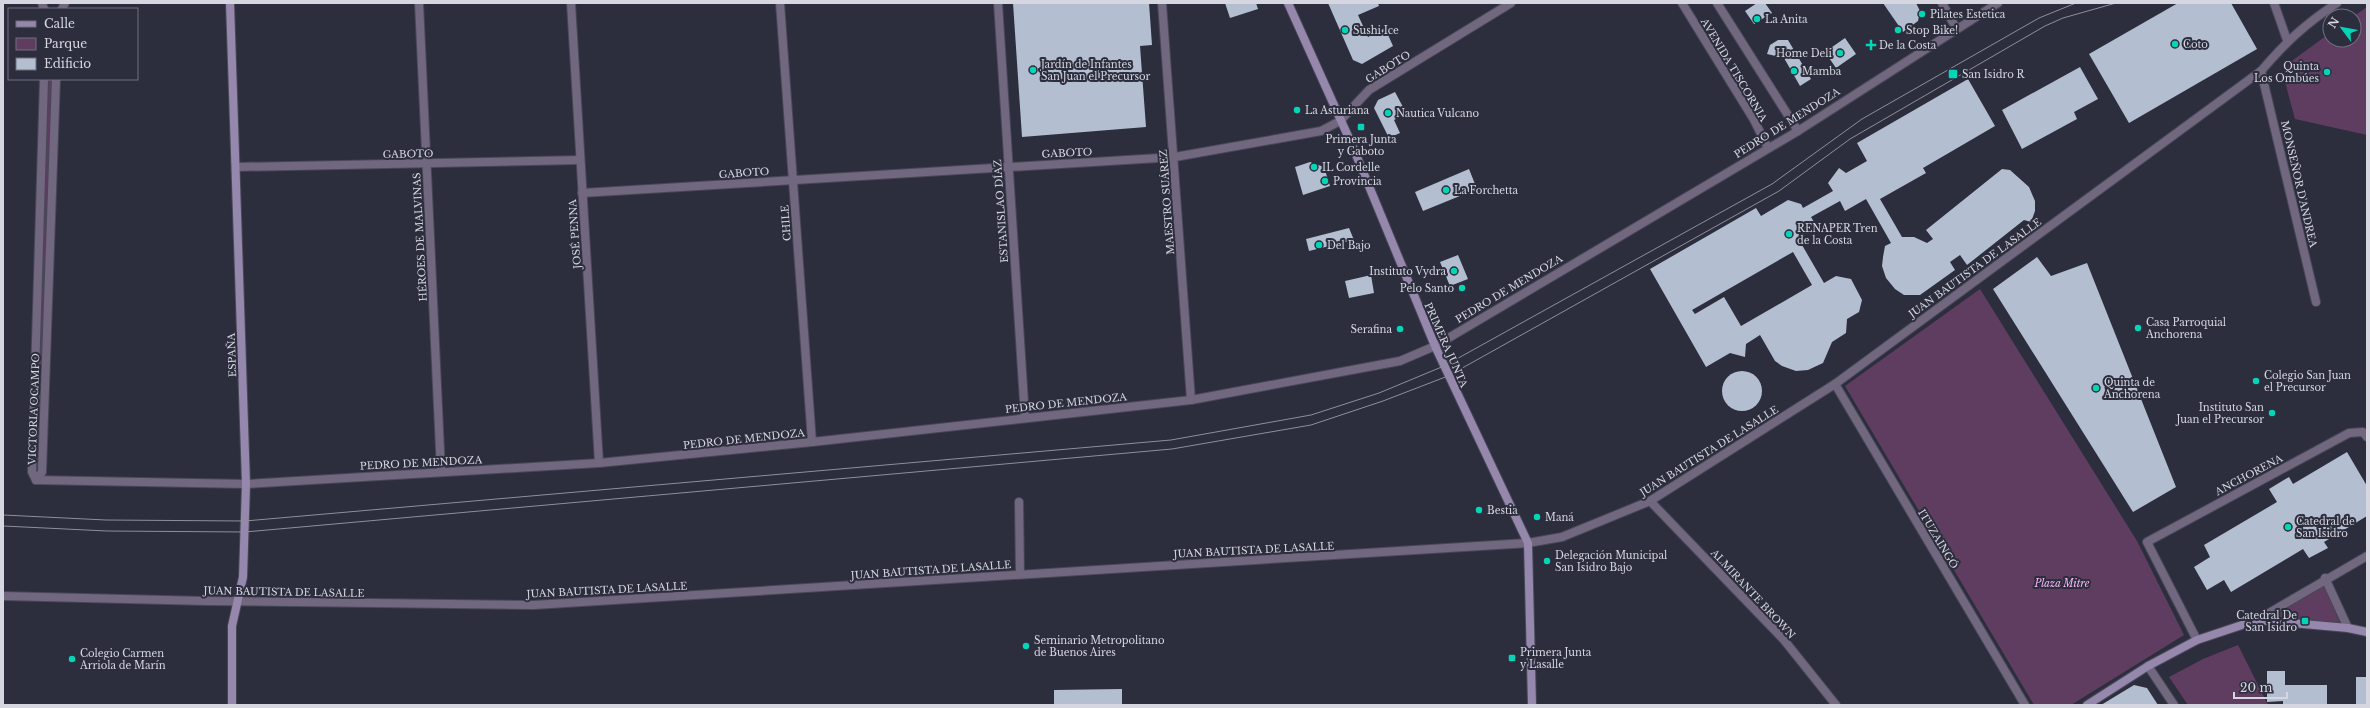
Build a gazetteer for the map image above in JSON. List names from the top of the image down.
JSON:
{
  "streets": {
    "street": [
      "GABOTO",
      "AVENIDA TISCORNIA",
      "PEDRO DE MENDOZA",
      "MONSEÑOR D'ANDREA",
      "MAESTRO SUÁREZ",
      "ESTANISLAO DÍAZ",
      "CHILE",
      "JOSÉ PENNA",
      "HÉROES DE MALVINAS",
      "JUAN BAUTISTA DE LASALLE",
      "PRIMERA JUNTA",
      "ESPAÑA",
      "VICTORIA OCAMPO",
      "ANCHORENA",
      "ITUZAINGÓ",
      "ALMIRANTE BROWN"
    ]
  },
  "crossings": [
    ["GABOTO", "MAESTRO SUÁREZ"],
    ["GABOTO", "ESTANISLAO DÍAZ"],
    ["GABOTO", "CHILE"],
    ["GABOTO", "JOSÉ PENNA"],
    ["GABOTO", "HÉROES DE MALVINAS"],
    ["GABOTO", "PRIMERA JUNTA"],
    ["GABOTO", "ESPAÑA"],
    ["AVENIDA TISCORNIA", "PEDRO DE MENDOZA"],
    ["PEDRO DE MENDOZA", "MAESTRO SUÁREZ"],
    ["PEDRO DE MENDOZA", "ESTANISLAO DÍAZ"],
    ["PEDRO DE MENDOZA", "CHILE"],
    ["PEDRO DE MENDOZA", "JOSÉ PENNA"],
    ["PEDRO DE MENDOZA", "HÉROES DE MALVINAS"],
    ["PEDRO DE MENDOZA", "PRIMERA JUNTA"],
    ["PEDRO DE MENDOZA", "ESPAÑA"],
    ["PEDRO DE MENDOZA", "VICTORIA OCAMPO"],
    ["MONSEÑOR D'ANDREA", "JUAN BAUTISTA DE LASALLE"],
    ["JUAN BAUTISTA DE LASALLE", "PRIMERA JUNTA"],
    ["JUAN BAUTISTA DE LASALLE", "ESPAÑA"],
    ["JUAN BAUTISTA DE LASALLE", "ITUZAINGÓ"],
    ["JUAN BAUTISTA DE LASALLE", "ALMIRANTE BROWN"]
  ],
  "parks": ["Plaza Mitre"],
  "places": {
    "other": [
      "Pilates Estetica",
      "La Anita",
      "Sushi Ice",
      "Stop Bike!",
      "Coto",
      "Home Deli",
      "Jardín de Infantes San Juan el Precursor",
      "Mamba",
      "Quinta Los Ombúes",
      "La Asturiana",
      "Nautica Vulcano",
      "IL Cordelle",
      "Provincia",
      "La Forchetta",
      "RENAPER Tren de la Costa",
      "Del Bajo",
      "Instituto Vydra",
      "Pelo Santo",
      "Casa Parroquial Anchorena",
      "Serafina",
      "Colegio San Juan el Precursor",
      "Quinta de Anchorena",
      "Instituto San Juan el Precursor",
      "Bestia",
      "Maná",
      "Catedral de San Isidro",
      "Delegación Municipal San Isidro Bajo",
      "Seminario Metropolitano de Buenos Aires",
      "Colegio Carmen Arriola de Marín"
    ],
    "health": ["De la Costa"],
    "transit": [
      "San Isidro R",
      "Primera Junta y Gaboto",
      "Catedral De San Isidro",
      "Primera Junta y Lasalle"
    ]
  },
  "legend": ["Calle", "Parque", "Edificio"],
  "scale_bar": "20 m",
  "north": "top left"
}
